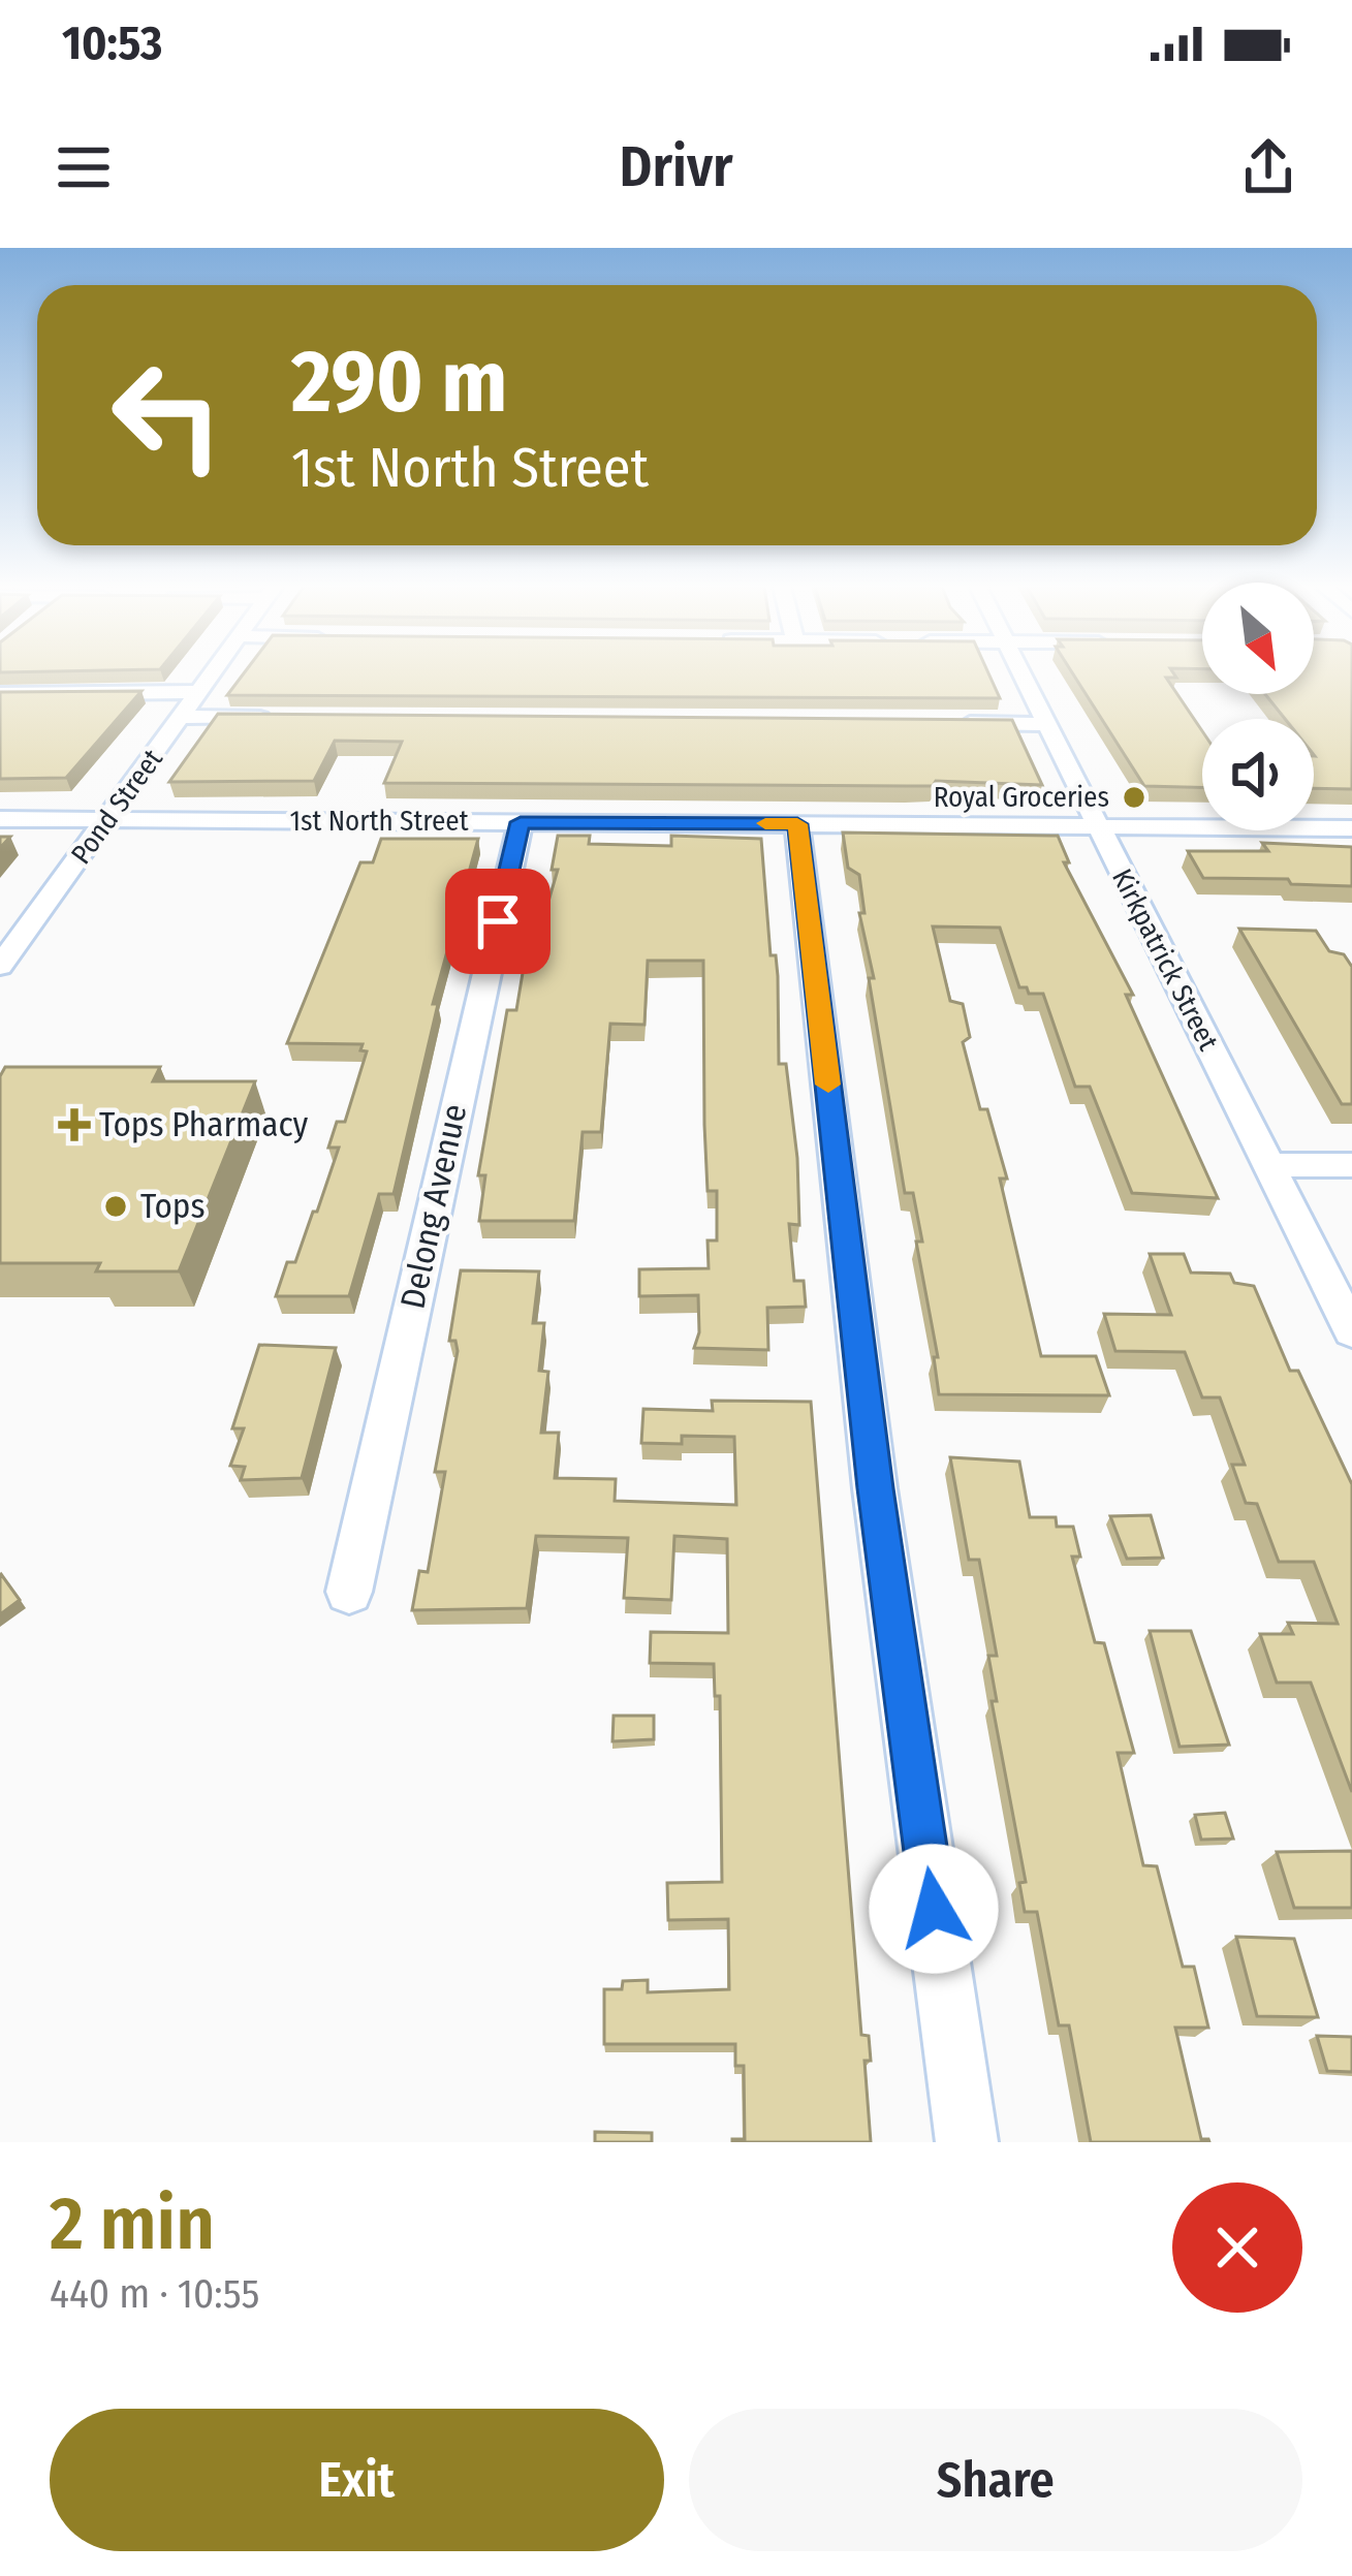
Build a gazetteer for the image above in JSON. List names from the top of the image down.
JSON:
{
  "streets": {
    "street": [
      "Pond Street",
      "1st North Street",
      "Kirkpatrick Street",
      "Delong Avenue"
    ]
  },
  "crossings": [
    ["Pond Street", "1st North Street"],
    ["1st North Street", "Kirkpatrick Street"],
    ["1st North Street", "Delong Avenue"]
  ],
  "places": {
    "other": ["Royal Groceries", "Tops"],
    "health": ["Tops Pharmacy"]
  },
  "north": "bottom right",
  "page": {
    "status": "10:53",
    "header": "Drivr",
    "turn": ["290 m", "1st North Street"],
    "heading": ["2 min", "440 m · 10:55"],
    "buttons": ["Exit", "Share"]
  }
}
